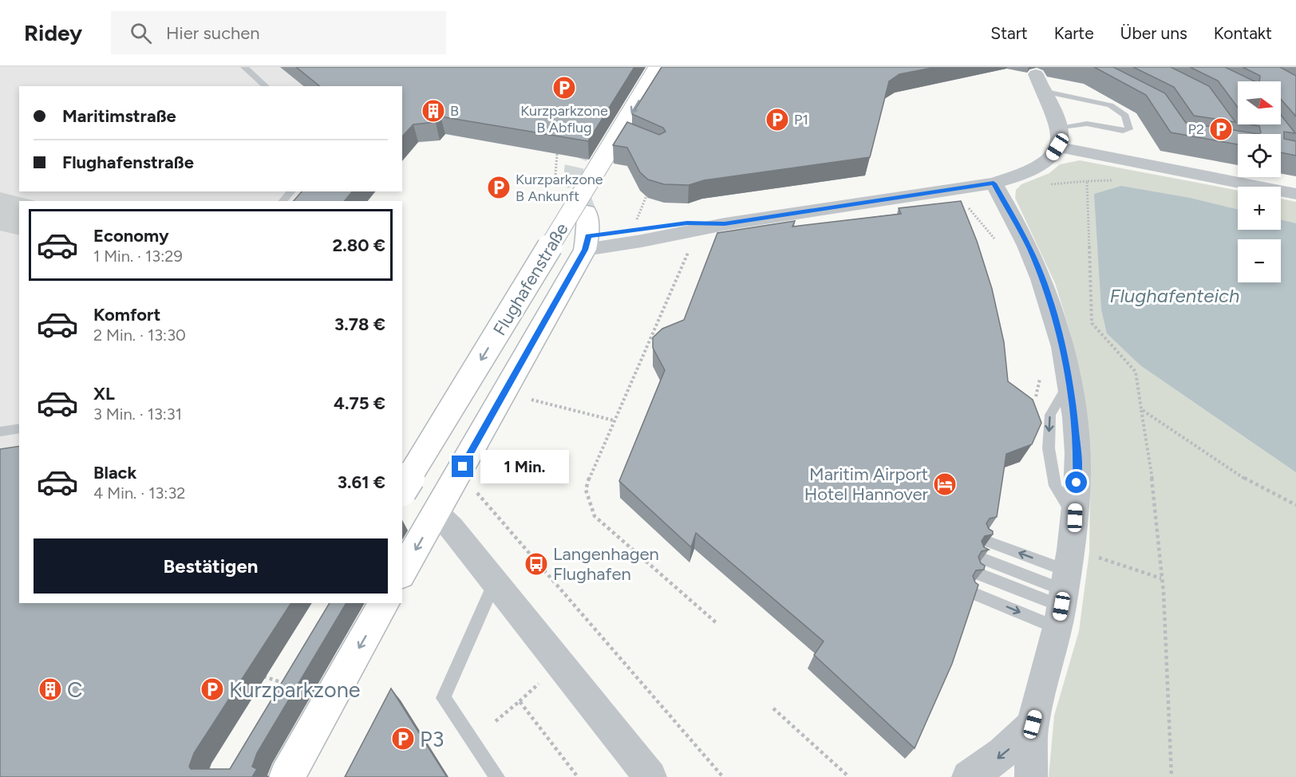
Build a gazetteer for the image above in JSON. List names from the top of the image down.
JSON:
{
  "streets": {
    "main road": ["Flughafenstraße"]
  },
  "water": ["Flughafenteich"],
  "places": {
    "parking": [
      "Kurzparkzone B Abflug",
      "P1",
      "P2",
      "Kurzparkzone B Ankunft",
      "Kurzparkzone",
      "P3"
    ],
    "building": ["B", "C"],
    "hotel": ["Maritim Airport Hotel Hannover"],
    "bus stop": ["Langenhagen Flughafen"]
  },
  "north": "right",
  "page": {
    "header": "Ridey",
    "search": "Hier suchen",
    "nav": [
      "Start",
      "Karte",
      "Über uns",
      "Kontakt"
    ],
    "map_buttons": ["+", "−"],
    "banner": ["Maritimstraße", "Flughafenstraße"],
    "list": [
      {
        "name": "Economy",
        "note": "1 Min. · 13:29",
        "value": "2.80 €"
      },
      {
        "name": "Komfort",
        "note": "2 Min. · 13:30",
        "value": "3.78 €"
      },
      {
        "name": "XL",
        "note": "3 Min. · 13:31",
        "value": "4.75 €"
      },
      {
        "name": "Black",
        "note": "4 Min. · 13:32",
        "value": "3.61 €"
      }
    ],
    "bubble": "1 Min.",
    "buttons": "Bestätigen"
  }
}
